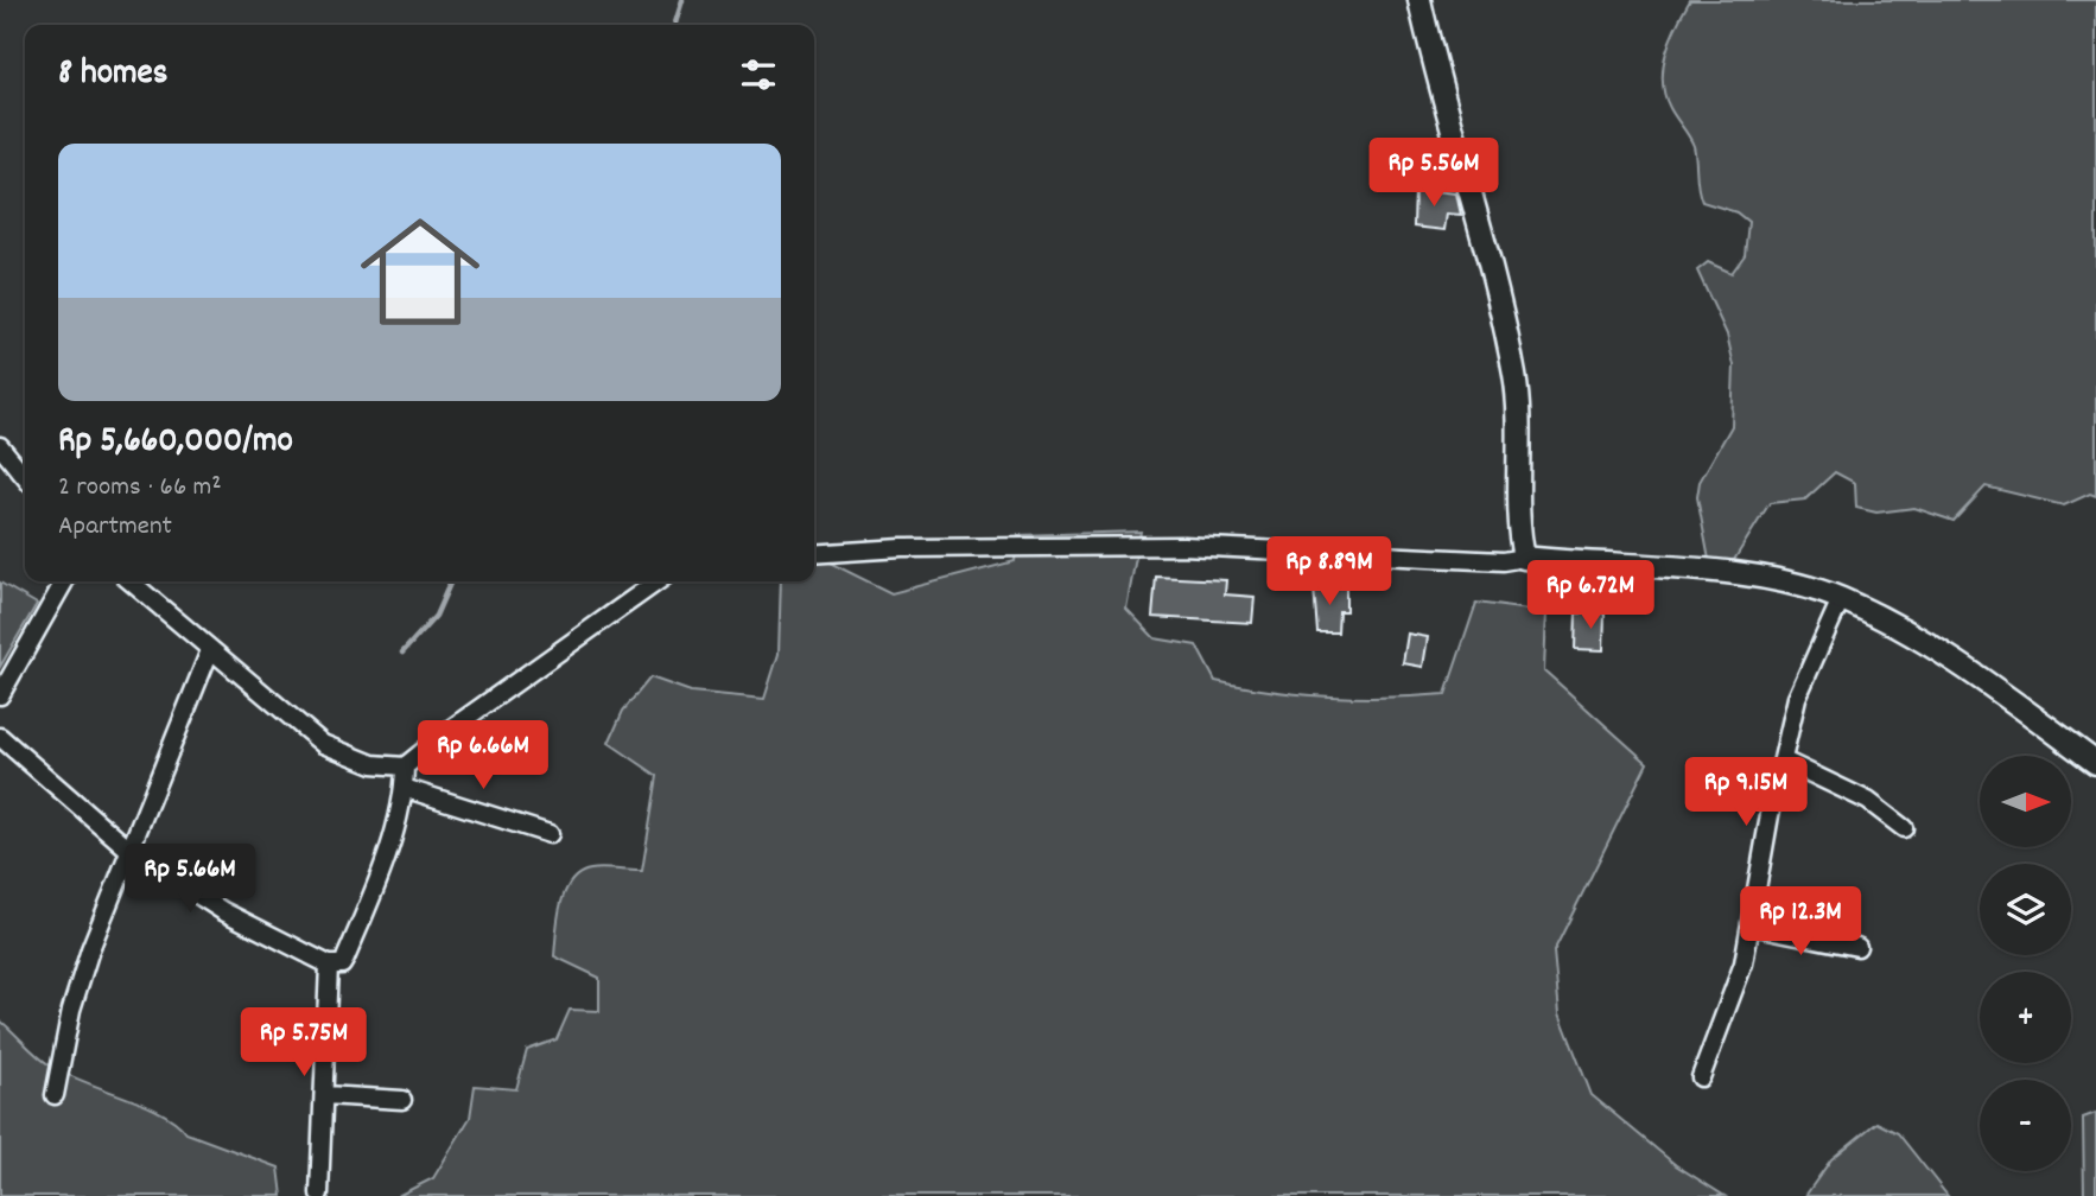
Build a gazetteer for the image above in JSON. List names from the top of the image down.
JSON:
{
  "north": "right",
  "page": {
    "heading": "8 homes",
    "list": [
      {
        "name": "Rp 5,660,000/mo",
        "note": "2 rooms · 66 m² · Apartment"
      }
    ],
    "price": [
      "Rp 5.56M",
      "Rp 8.89M",
      "Rp 6.72M",
      "Rp 6.66M",
      "Rp 9.15M",
      "Rp 5.66M",
      "Rp 12.3M",
      "Rp 5.75M"
    ],
    "map_buttons": ["+", "−"]
  }
}
